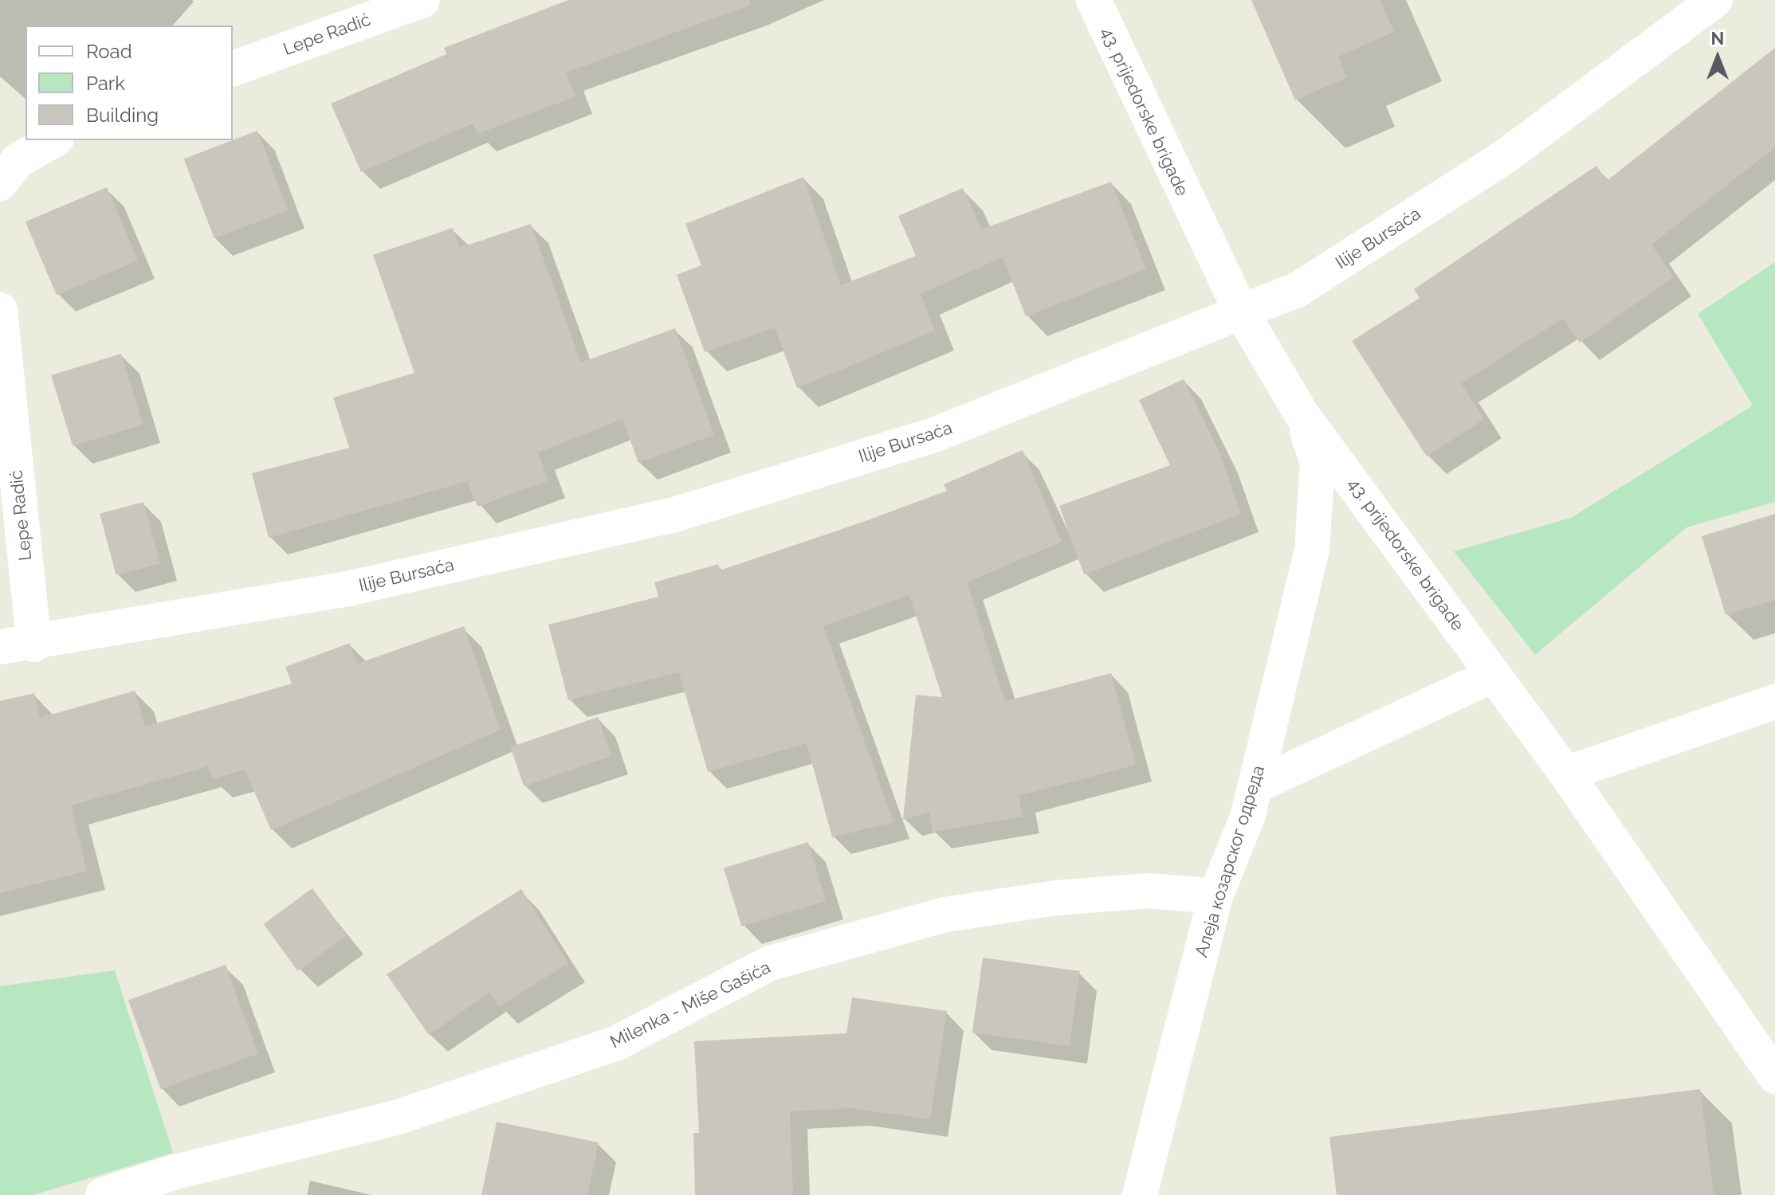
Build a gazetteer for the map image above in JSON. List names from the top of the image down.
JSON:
{
  "streets": {
    "street": [
      "Lepe Radić",
      "43. prijedorske brigade",
      "Ilije Bursaća",
      "Алеја козарског одреда",
      "Milenka - Miše Gašića"
    ]
  },
  "crossings": [
    ["Lepe Radić", "Ilije Bursaća"],
    ["43. prijedorske brigade", "Ilije Bursaća"],
    ["43. prijedorske brigade", "Алеја козарског одреда"],
    ["Алеја козарског одреда", "Milenka - Miše Gašića"]
  ],
  "legend": ["Road", "Park", "Building"],
  "north": "top"
}
